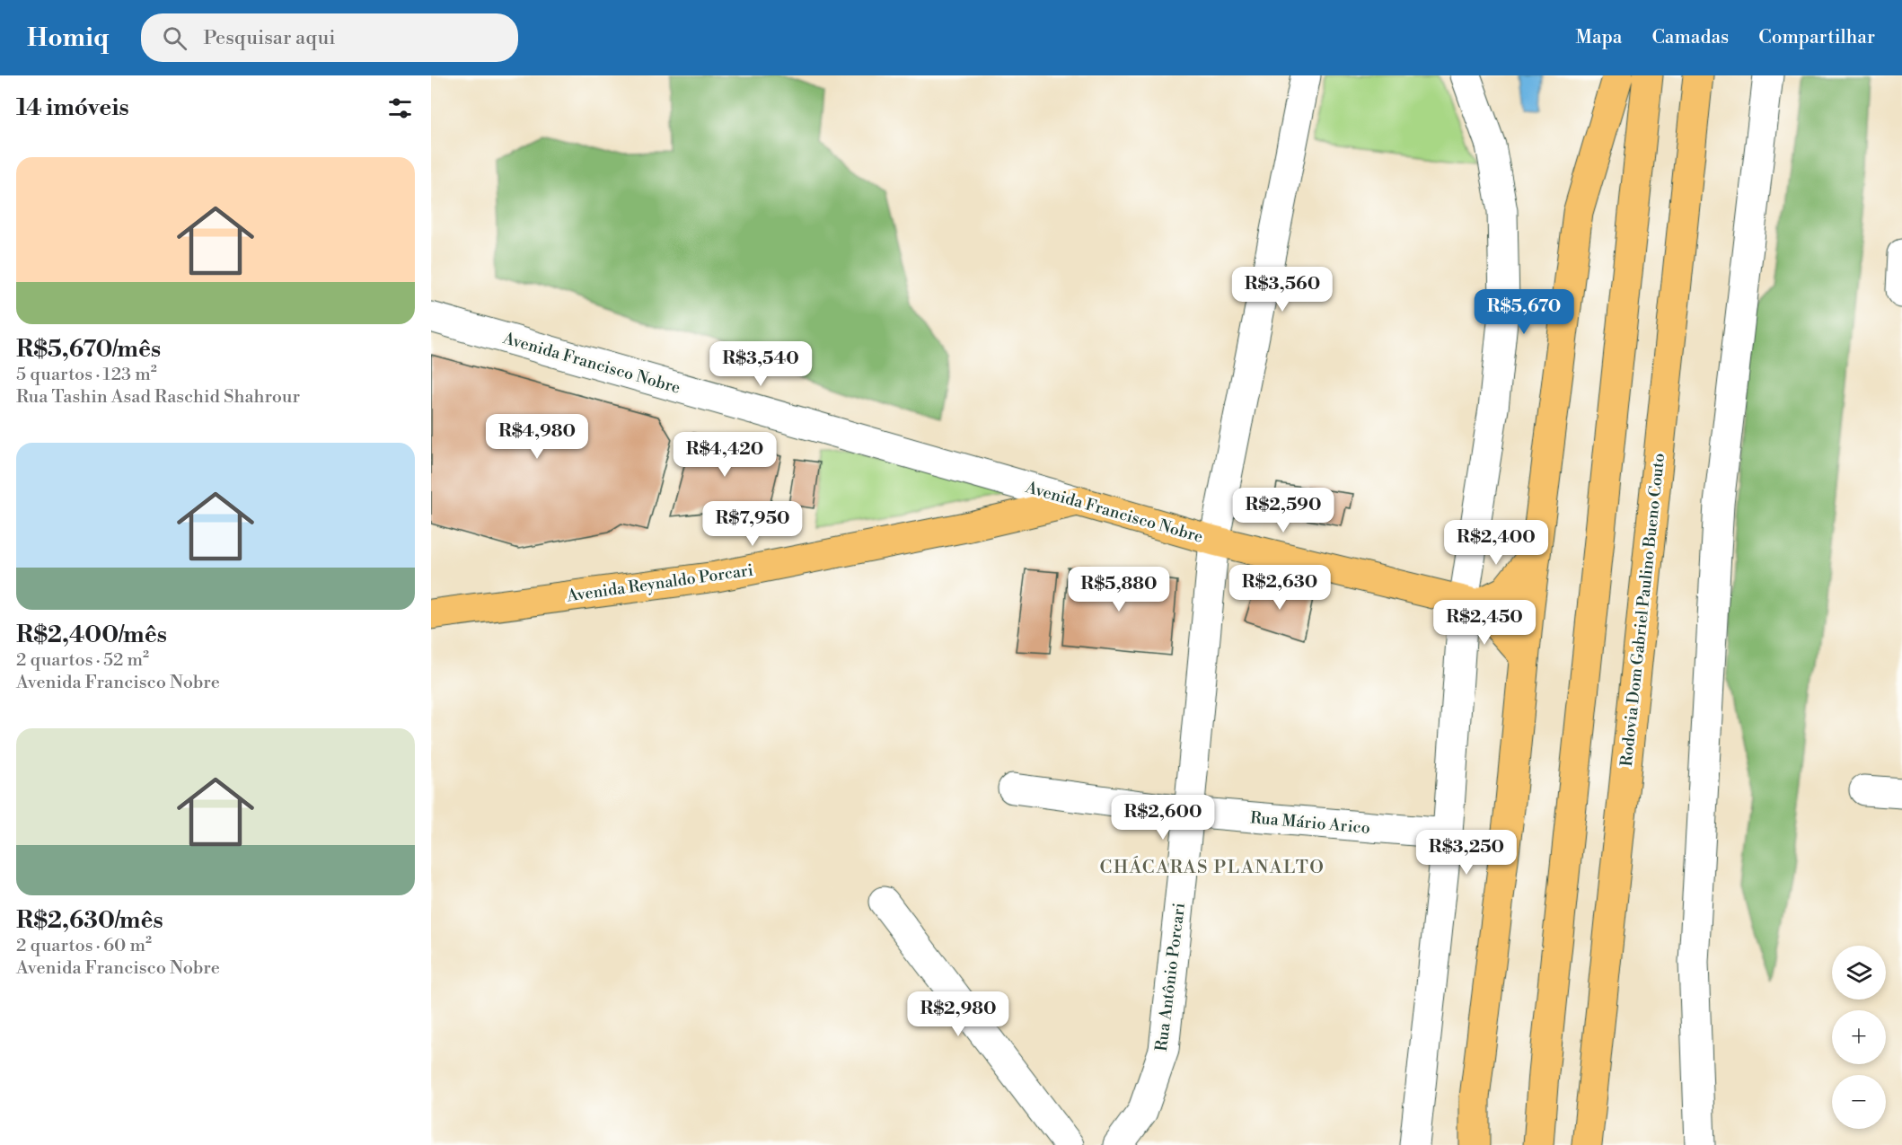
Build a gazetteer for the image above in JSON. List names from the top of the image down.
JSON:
{
  "streets": {
    "main road": ["Avenida Francisco Nobre", "Avenida Reynaldo Porcari", "Rodovia Dom Gabriel Paulino Bueno Couto"],
    "street": ["Rua Mário Arico", "Rua Antônio Porcari"]
  },
  "crossings": [
    ["Avenida Francisco Nobre", "Avenida Reynaldo Porcari"],
    ["Avenida Francisco Nobre", "Rua Antônio Porcari"],
    ["Rua Mário Arico", "Rua Antônio Porcari"]
  ],
  "districts": ["CHÁCARAS PLANALTO"],
  "page": {
    "header": "Homiq",
    "search": "Pesquisar aqui",
    "nav": ["Mapa", "Camadas", "Compartilhar"],
    "heading": "14 imóveis",
    "list": [
      {
        "name": "R$5,670/mês",
        "note": "5 quartos · 123 m² · Rua Tashin Asad Raschid Shahrour"
      },
      {
        "name": "R$2,400/mês",
        "note": "2 quartos · 52 m² · Avenida Francisco Nobre"
      },
      {
        "name": "R$2,630/mês",
        "note": "2 quartos · 60 m² · Avenida Francisco Nobre"
      }
    ],
    "price": [
      "R$3,560",
      "R$5,670",
      "R$3,540",
      "R$4,980",
      "R$4,420",
      "R$2,590",
      "R$7,950",
      "R$2,400",
      "R$2,630",
      "R$5,880",
      "R$2,450",
      "R$2,600",
      "R$3,250",
      "R$2,980"
    ],
    "map_buttons": ["+", "−"]
  }
}
